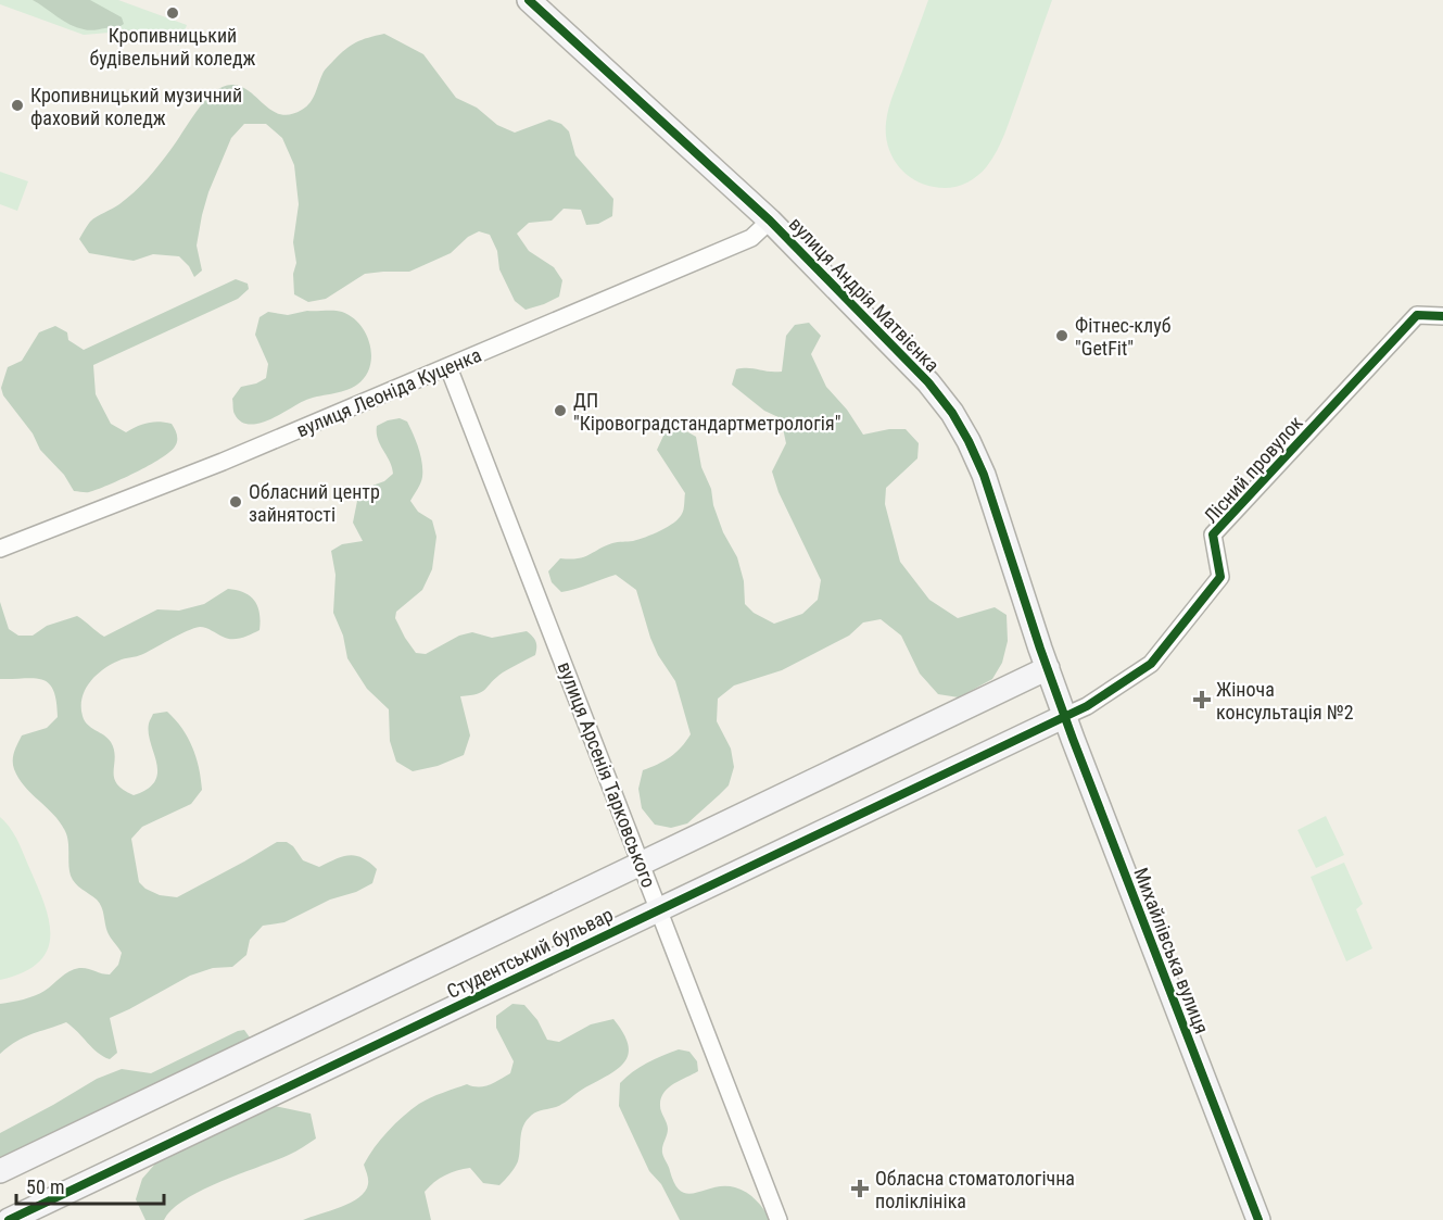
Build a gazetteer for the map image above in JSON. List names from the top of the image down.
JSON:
{
  "streets": {
    "street": [
      "вулиця Андрія Матвієнка",
      "вулиця Леоніда Куценка",
      "Лісний провулок",
      "вулиця Арсенія Тарковського",
      "Михайлівська вулиця",
      "Студентський бульвар"
    ]
  },
  "crossings": [
    ["вулиця Андрія Матвієнка", "вулиця Леоніда Куценка"],
    ["вулиця Андрія Матвієнка", "Михайлівська вулиця"],
    ["вулиця Андрія Матвієнка", "Студентський бульвар"],
    ["вулиця Леоніда Куценка", "вулиця Арсенія Тарковського"],
    ["Лісний провулок", "Михайлівська вулиця"],
    ["Лісний провулок", "Студентський бульвар"],
    ["вулиця Арсенія Тарковського", "Студентський бульвар"],
    ["Михайлівська вулиця", "Студентський бульвар"]
  ],
  "places": {
    "other": [
      "Кропивницький будівельний коледж",
      "Кропивницький музичний фаховий коледж",
      "Фітнес-клуб \"GetFit\"",
      "ДП \"Кіровоградстандартметрологія\"",
      "Обласний центр зайнятості"
    ],
    "health": ["Жіноча консультація №2", "Обласна стоматологічна поліклініка"]
  },
  "scale_bar": "50 m"
}
